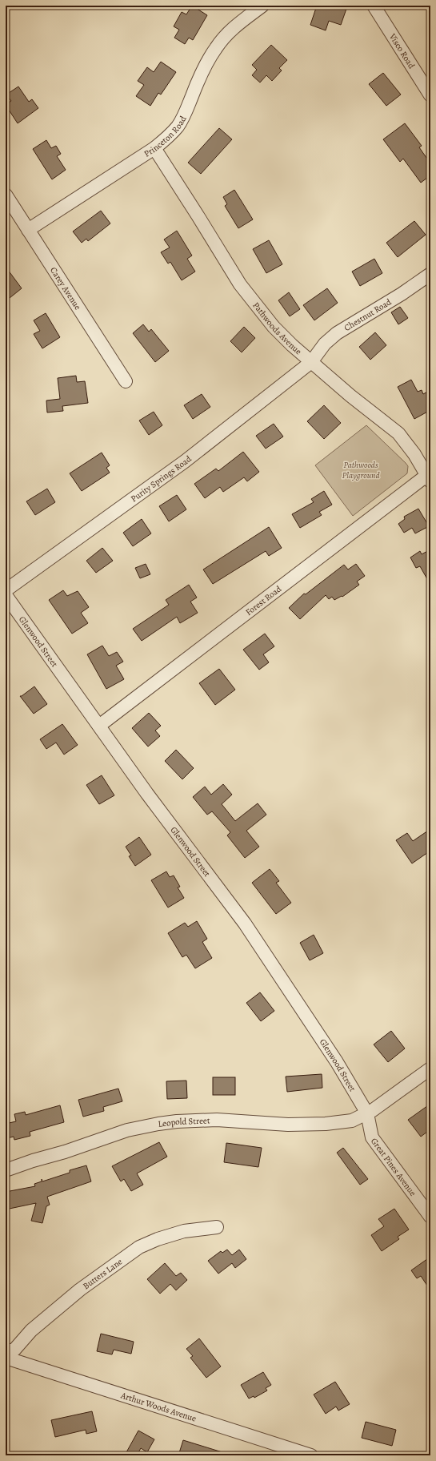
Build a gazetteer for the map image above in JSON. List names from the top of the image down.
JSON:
{
  "streets": {
    "street": [
      "Visco Road",
      "Princeton Road",
      "Carey Avenue",
      "Chestnut Road",
      "Pathwoods Avenue",
      "Purity Springs Road",
      "Forest Road",
      "Glenwood Street",
      "Leopold Street",
      "Great Pines Avenue",
      "Butters Lane",
      "Arthur Woods Avenue"
    ]
  },
  "crossings": [
    ["Princeton Road", "Carey Avenue"],
    ["Princeton Road", "Pathwoods Avenue"],
    ["Chestnut Road", "Pathwoods Avenue"],
    ["Chestnut Road", "Purity Springs Road"],
    ["Pathwoods Avenue", "Purity Springs Road"],
    ["Pathwoods Avenue", "Forest Road"],
    ["Forest Road", "Glenwood Street"],
    ["Glenwood Street", "Leopold Street"],
    ["Glenwood Street", "Great Pines Avenue"],
    ["Leopold Street", "Great Pines Avenue"]
  ],
  "parks": ["Pathwoods Playground"]
}
